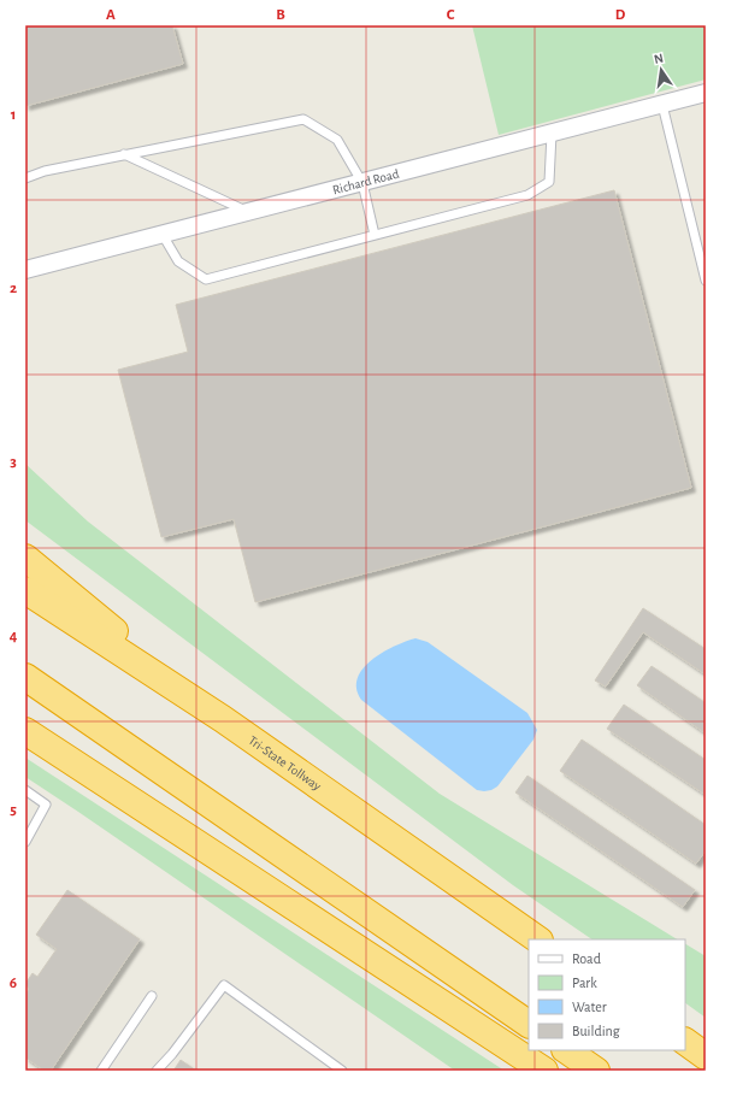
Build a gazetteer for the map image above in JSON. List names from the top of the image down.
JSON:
{
  "streets": {
    "highway": ["Tri-State Tollway"],
    "street": ["Richard Road"]
  },
  "legend": [
    "Road",
    "Park",
    "Water",
    "Building"
  ],
  "north": "top",
  "grid": {
    "columns": [
      "A",
      "B",
      "C",
      "D"
    ],
    "rows": [
      "1",
      "2",
      "3",
      "4",
      "5",
      "6"
    ]
  }
}
